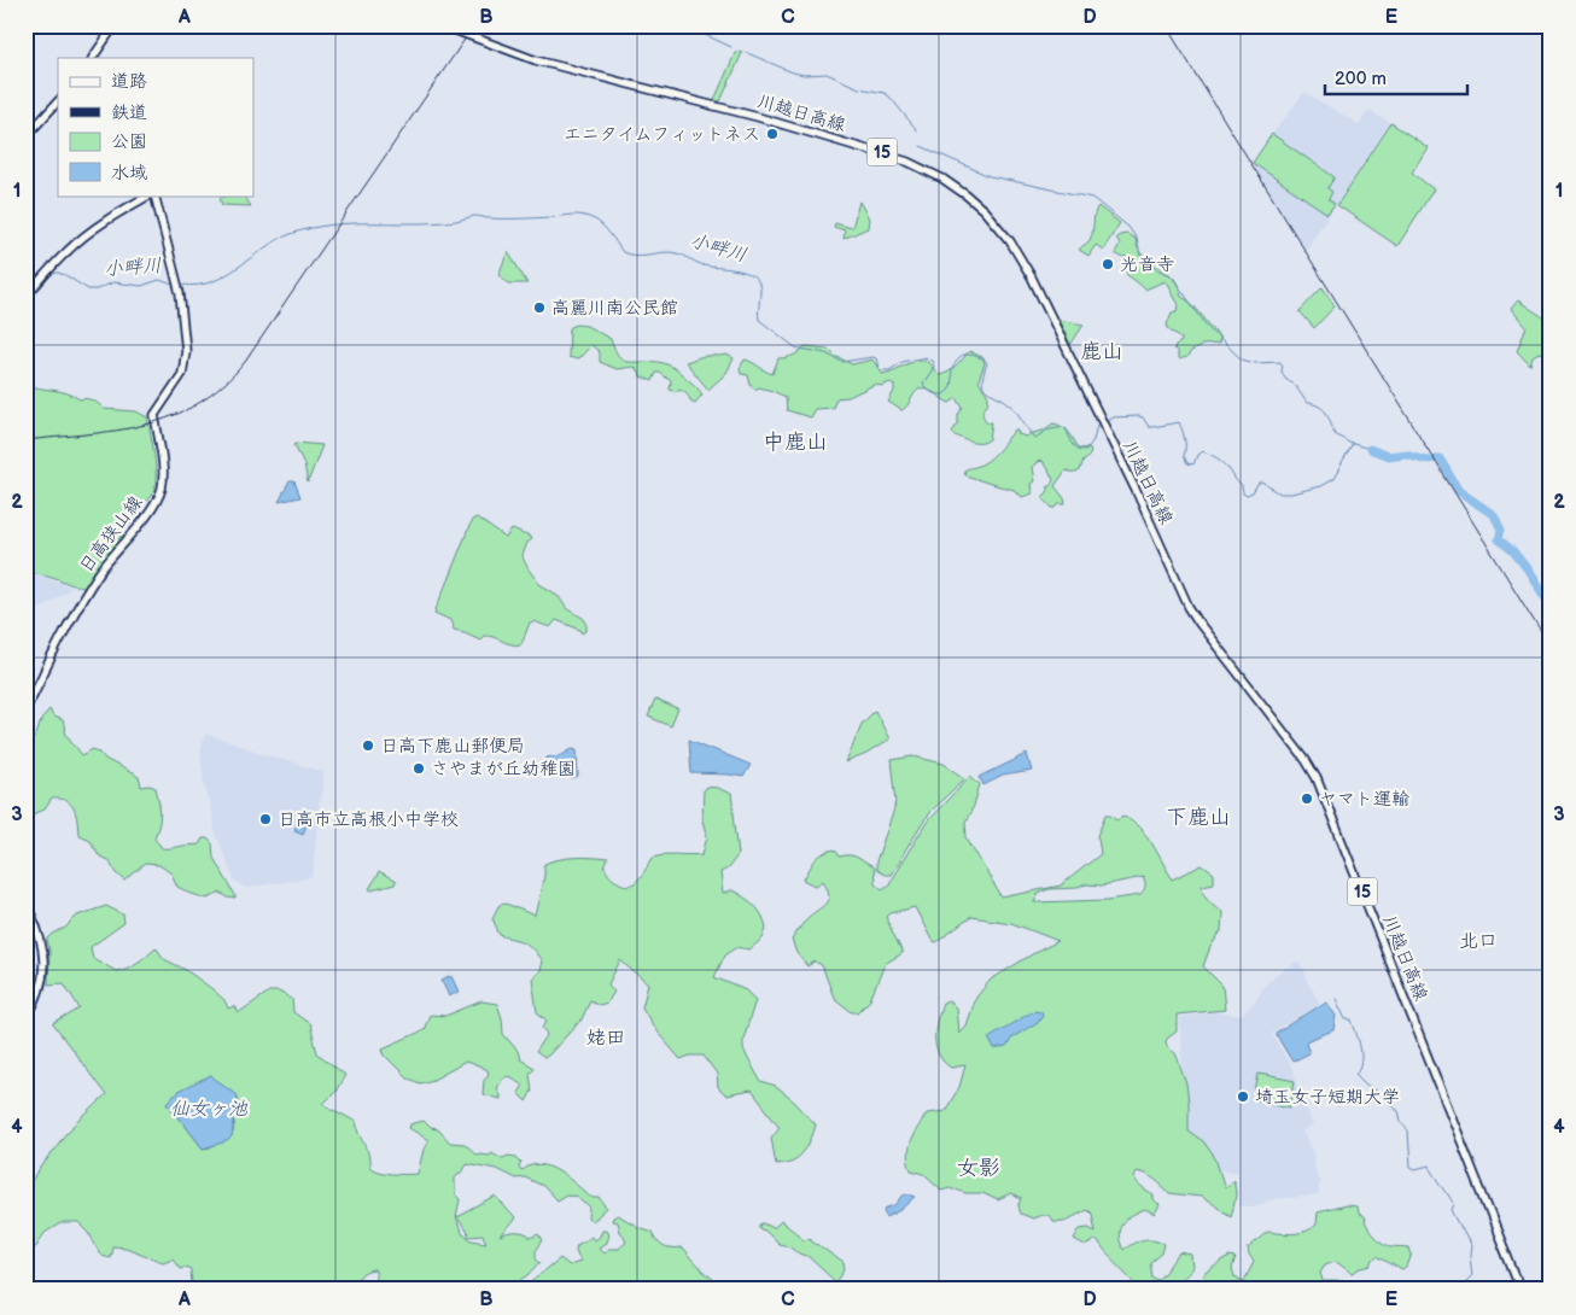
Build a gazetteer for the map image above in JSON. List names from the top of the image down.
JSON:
{
  "streets": {
    "main road": ["川越日高線", "15", "日高狭山線"]
  },
  "districts": [
    "鹿山",
    "中鹿山",
    "下鹿山",
    "北口",
    "姥田",
    "女影"
  ],
  "water": ["小畔川", "仙女ヶ池"],
  "places": [
    "エニタイムフィットネス",
    "光音寺",
    "高麗川南公民館",
    "日高下鹿山郵便局",
    "さやまが丘幼稚園",
    "ヤマト運輸",
    "日高市立高根小中学校",
    "埼玉女子短期大学"
  ],
  "legend": [
    "道路",
    "鉄道",
    "公園",
    "水域"
  ],
  "scale_bar": "200 m",
  "grid": {
    "columns": [
      "A",
      "B",
      "C",
      "D",
      "E"
    ],
    "rows": [
      "1",
      "2",
      "3",
      "4"
    ]
  }
}
